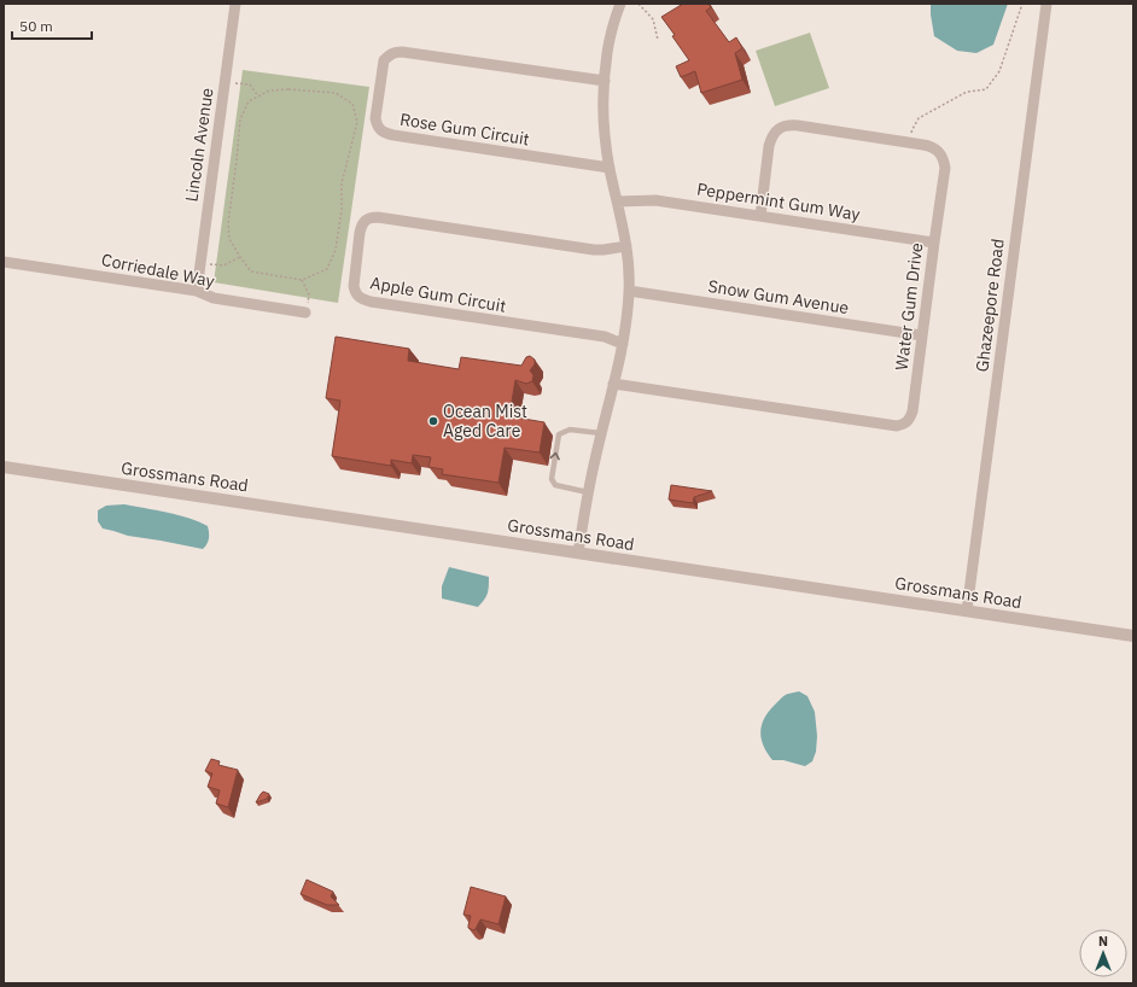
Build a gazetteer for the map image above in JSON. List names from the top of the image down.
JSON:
{
  "streets": {
    "street": [
      "Rose Gum Circuit",
      "Lincoln Avenue",
      "Peppermint Gum Way",
      "Corriedale Way",
      "Apple Gum Circuit",
      "Snow Gum Avenue",
      "Ghazeepore Road",
      "Water Gum Drive",
      "Grossmans Road"
    ]
  },
  "crossings": [
    ["Lincoln Avenue", "Corriedale Way"],
    ["Peppermint Gum Way", "Water Gum Drive"],
    ["Snow Gum Avenue", "Water Gum Drive"],
    ["Ghazeepore Road", "Grossmans Road"]
  ],
  "places": ["Ocean Mist Aged Care"],
  "scale_bar": "50 m",
  "north": "top"
}
